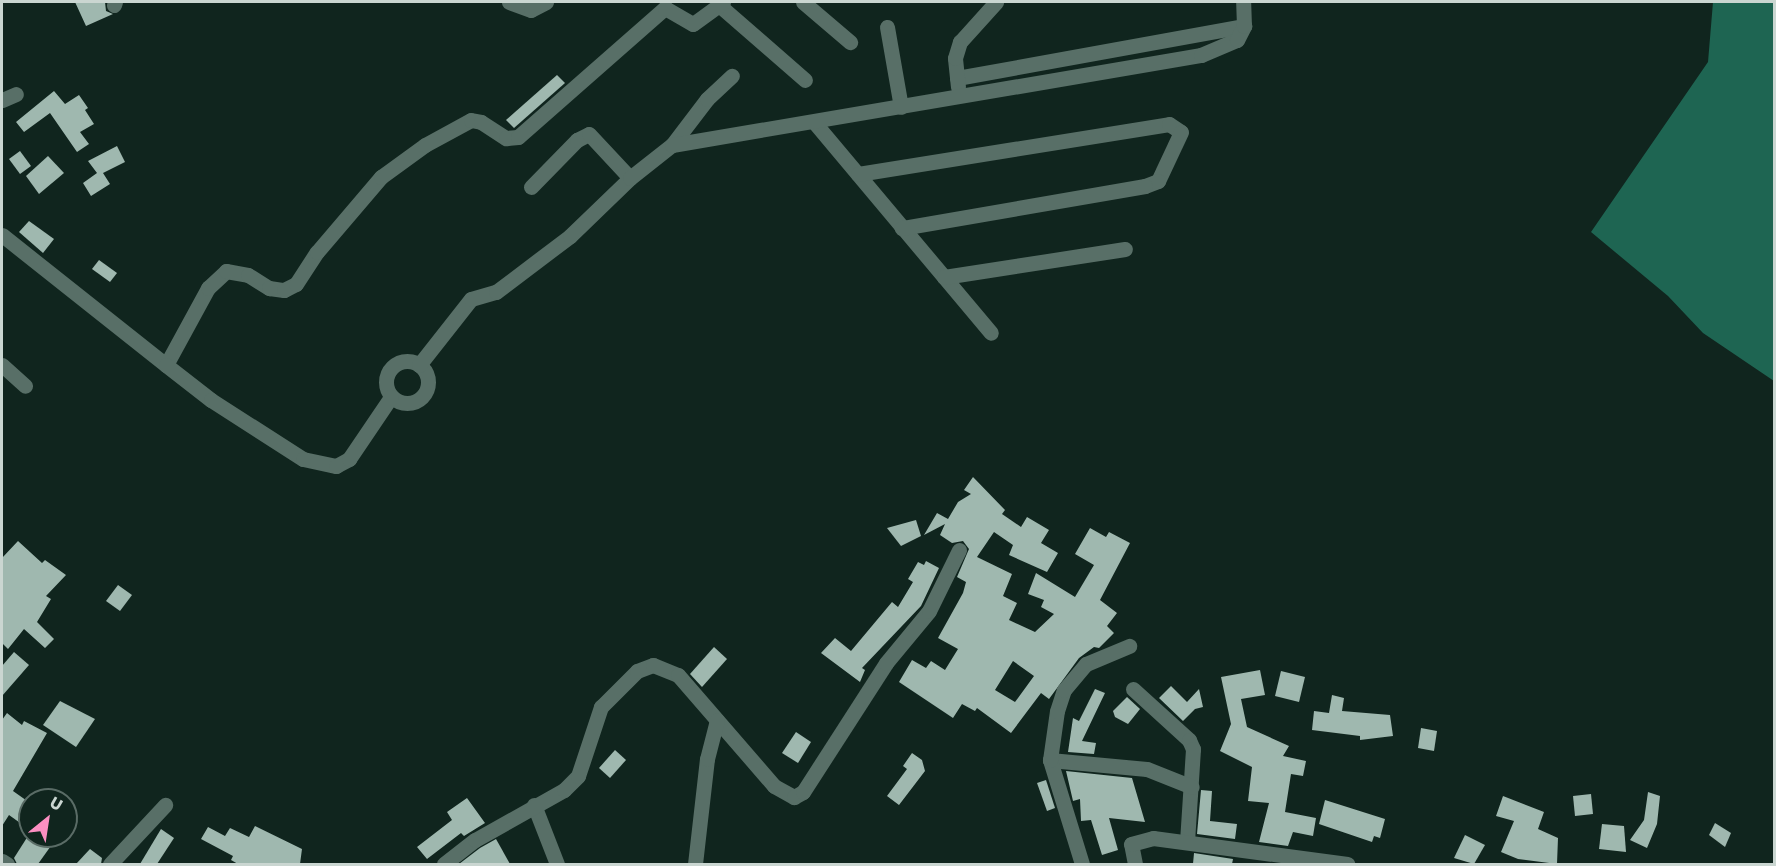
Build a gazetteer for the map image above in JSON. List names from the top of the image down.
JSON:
{
  "north": "top right"
}
